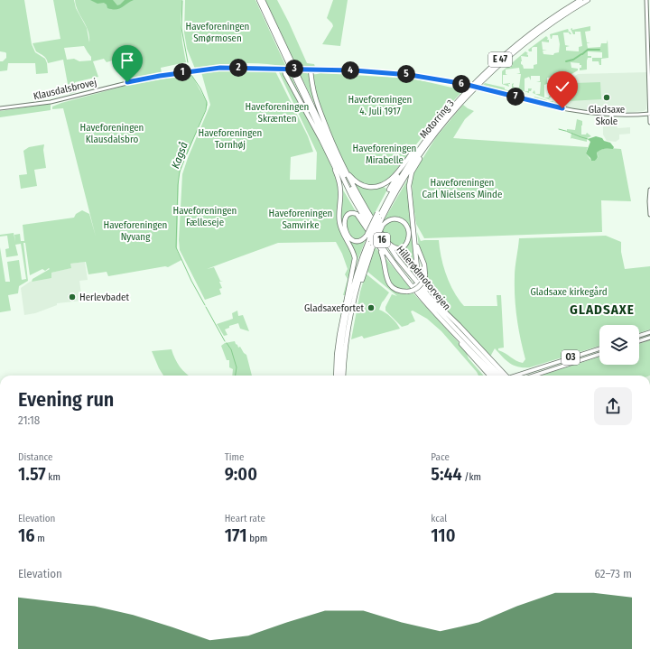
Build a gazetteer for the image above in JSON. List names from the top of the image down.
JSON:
{
  "streets": {
    "highway": [
      "E 47",
      "Motorring 3",
      "16",
      "Hillerødmotorvejen"
    ],
    "main road": ["O3"],
    "street": ["Klausdalsbrovej"]
  },
  "crossings": [
    ["16", "Hillerødmotorvejen"]
  ],
  "districts": ["GLADSAXE"],
  "water": ["Kagså"],
  "parks": [
    "Haveforeningen Smørmosen",
    "Haveforeningen 4. Juli 1917",
    "Haveforeningen Skrænten",
    "Haveforeningen Klausdalsbro",
    "Haveforeningen Tornhøj",
    "Haveforeningen Mirabelle",
    "Haveforeningen Carl Nielsens Minde",
    "Haveforeningen Fælleseje",
    "Haveforeningen Samvirke",
    "Haveforeningen Nyvang",
    "Gladsaxe kirkegård"
  ],
  "places": ["Gladsaxe Skole", "Herlevbadet", "Gladsaxefortet"],
  "page": {
    "pins": [
      "2",
      "3",
      "4",
      "1",
      "5",
      "6",
      "7"
    ],
    "heading": ["Evening run", "21:18"],
    "stats": [
      ["Distance", "1.57 km"],
      ["Time", "9:00"],
      ["Pace", "5:44 /km"],
      ["Elevation", "16 m"],
      ["Heart rate", "171 bpm"],
      ["kcal", "110"]
    ],
    "chart": ["Elevation", "62–73 m"]
  }
}
